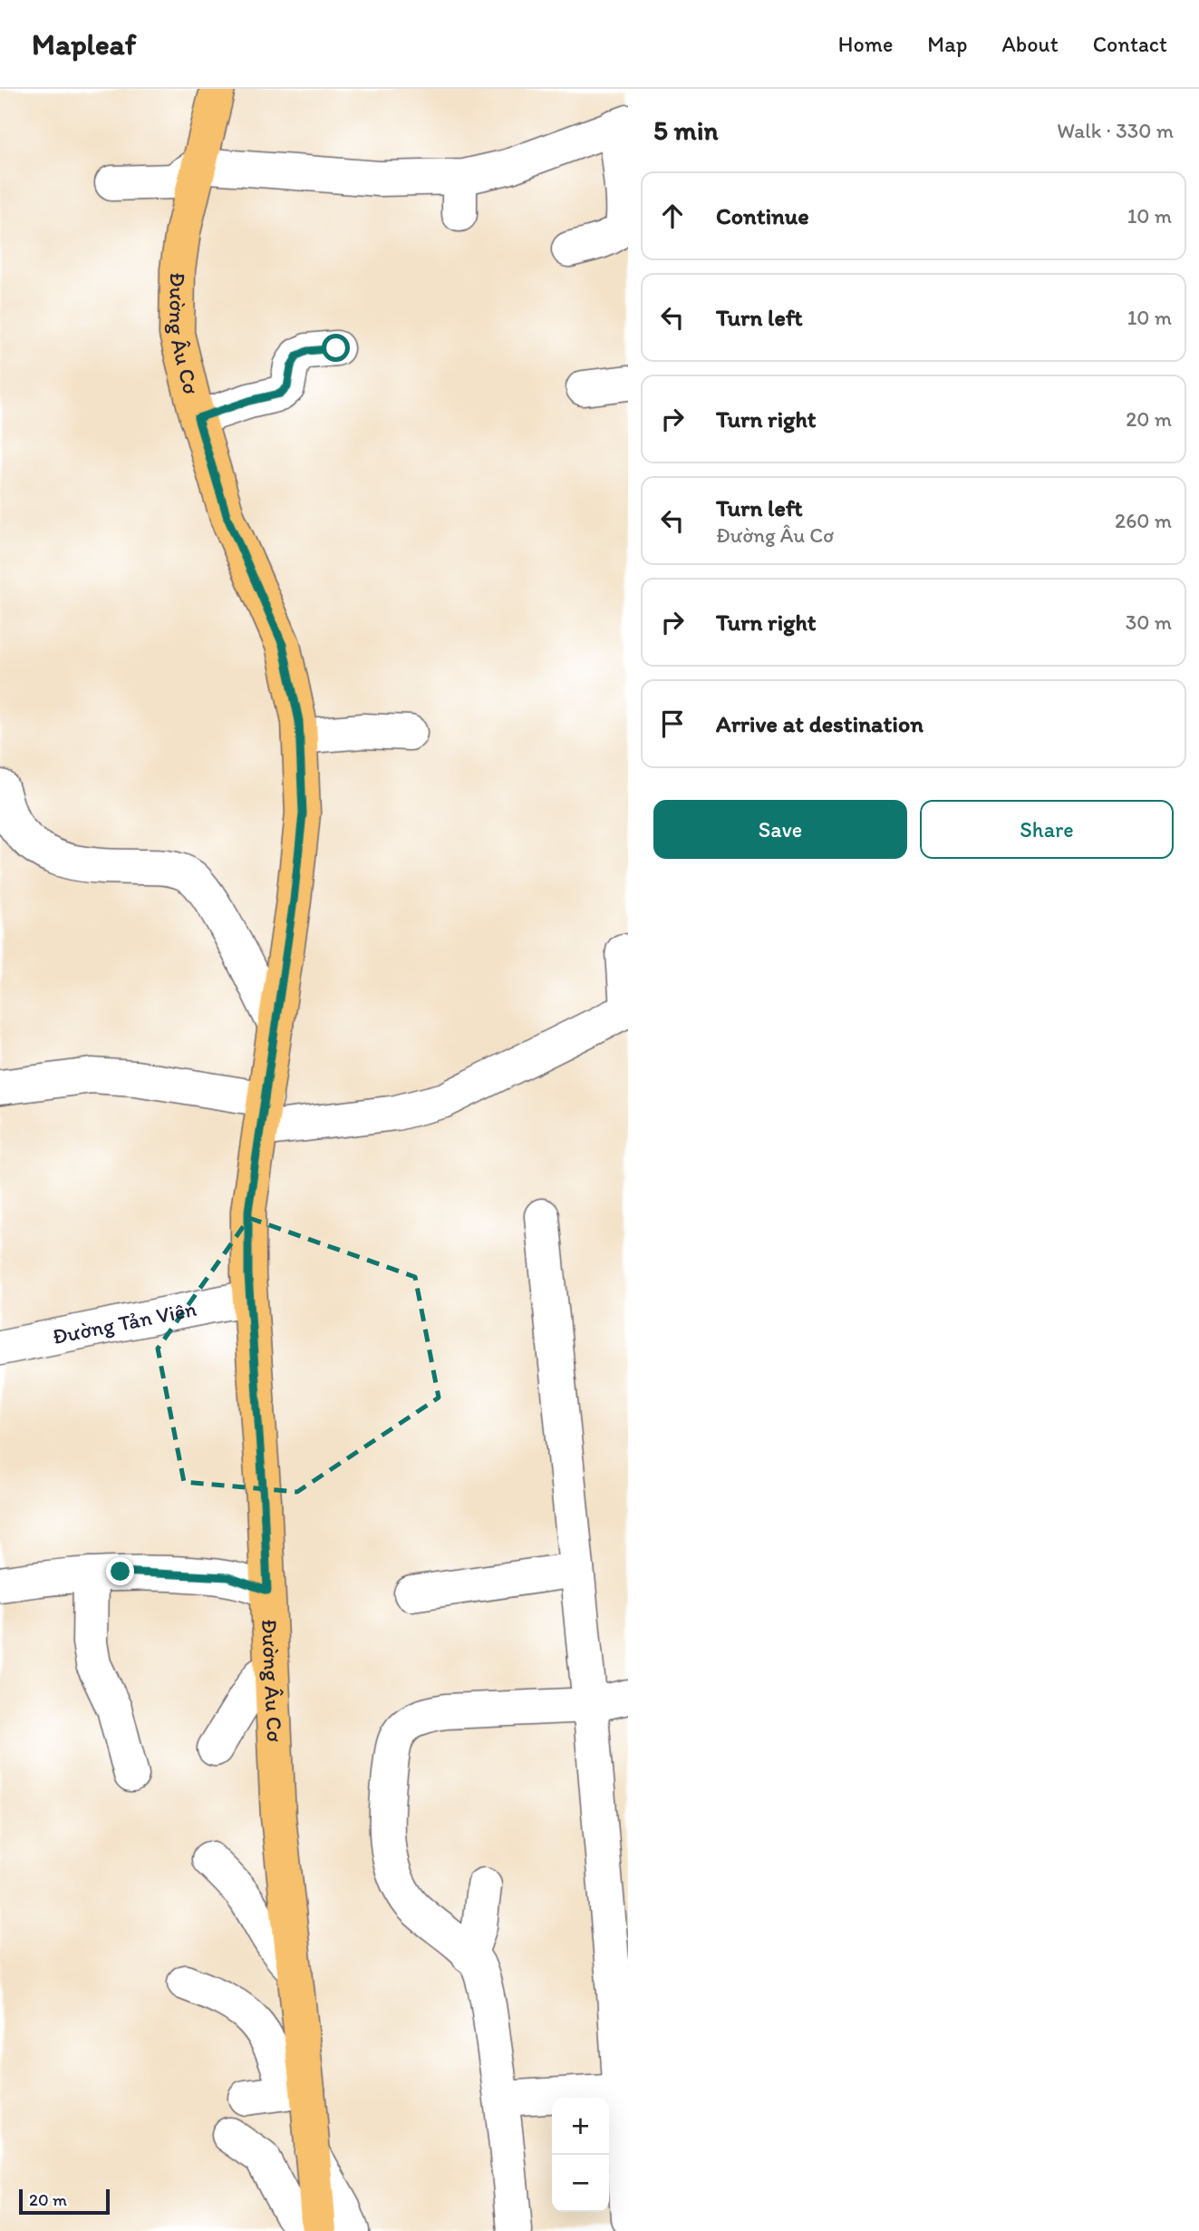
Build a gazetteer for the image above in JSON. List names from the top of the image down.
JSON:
{
  "streets": {
    "main road": ["Đường Âu Cơ"],
    "street": ["Đường Tản Viên"]
  },
  "crossings": [
    ["Đường Âu Cơ", "Đường Tản Viên"]
  ],
  "scale_bar": "20 m",
  "page": {
    "header": "Mapleaf",
    "nav": [
      "Home",
      "Map",
      "About",
      "Contact"
    ],
    "heading": ["5 min", "Walk · 330 m"],
    "list": [
      ["Continue", "10 m"],
      ["Turn left", "10 m"],
      ["Turn right", "20 m"],
      ["Turn left", "Đường Âu Cơ", "260 m"],
      ["Turn right", "30 m"],
      "Arrive at destination"
    ],
    "buttons": ["Save", "Share"],
    "map_buttons": ["+", "−"],
    "scale": "20 m"
  }
}
